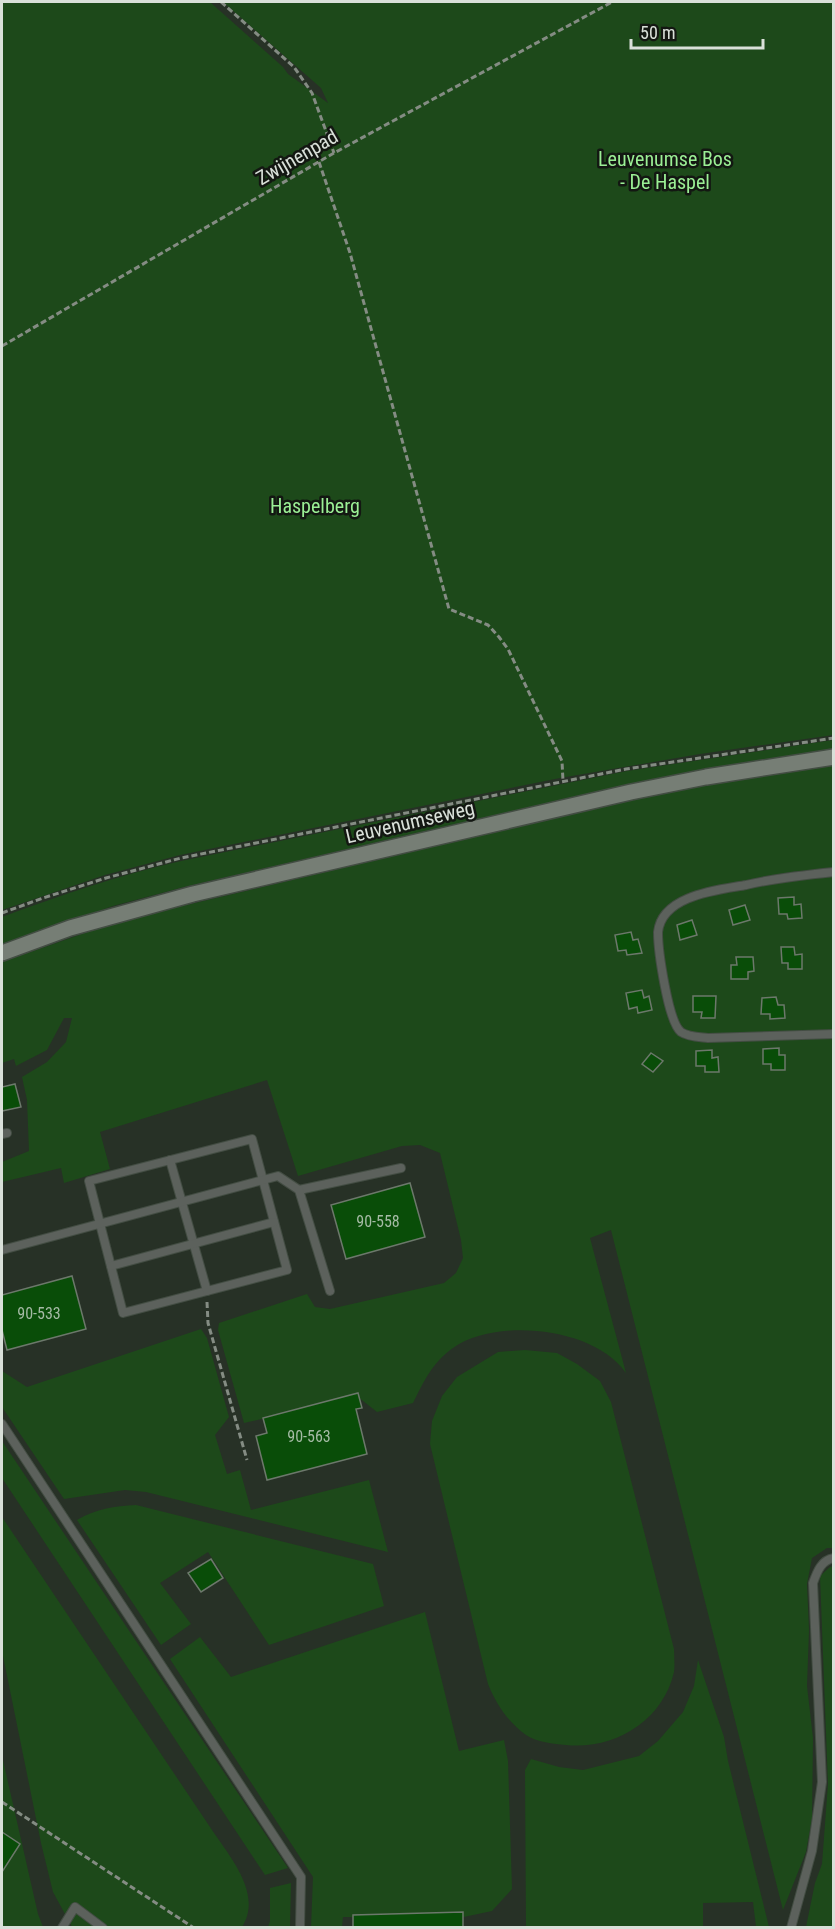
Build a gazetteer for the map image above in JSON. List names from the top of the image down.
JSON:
{
  "streets": {
    "main road": ["Leuvenumseweg"],
    "path": ["Zwijnenpad"]
  },
  "parks": ["Leuvenumse Bos - De Haspel", "Haspelberg"],
  "house_numbers": ["90-558", "90-533", "90-563"],
  "scale_bar": "50 m"
}
